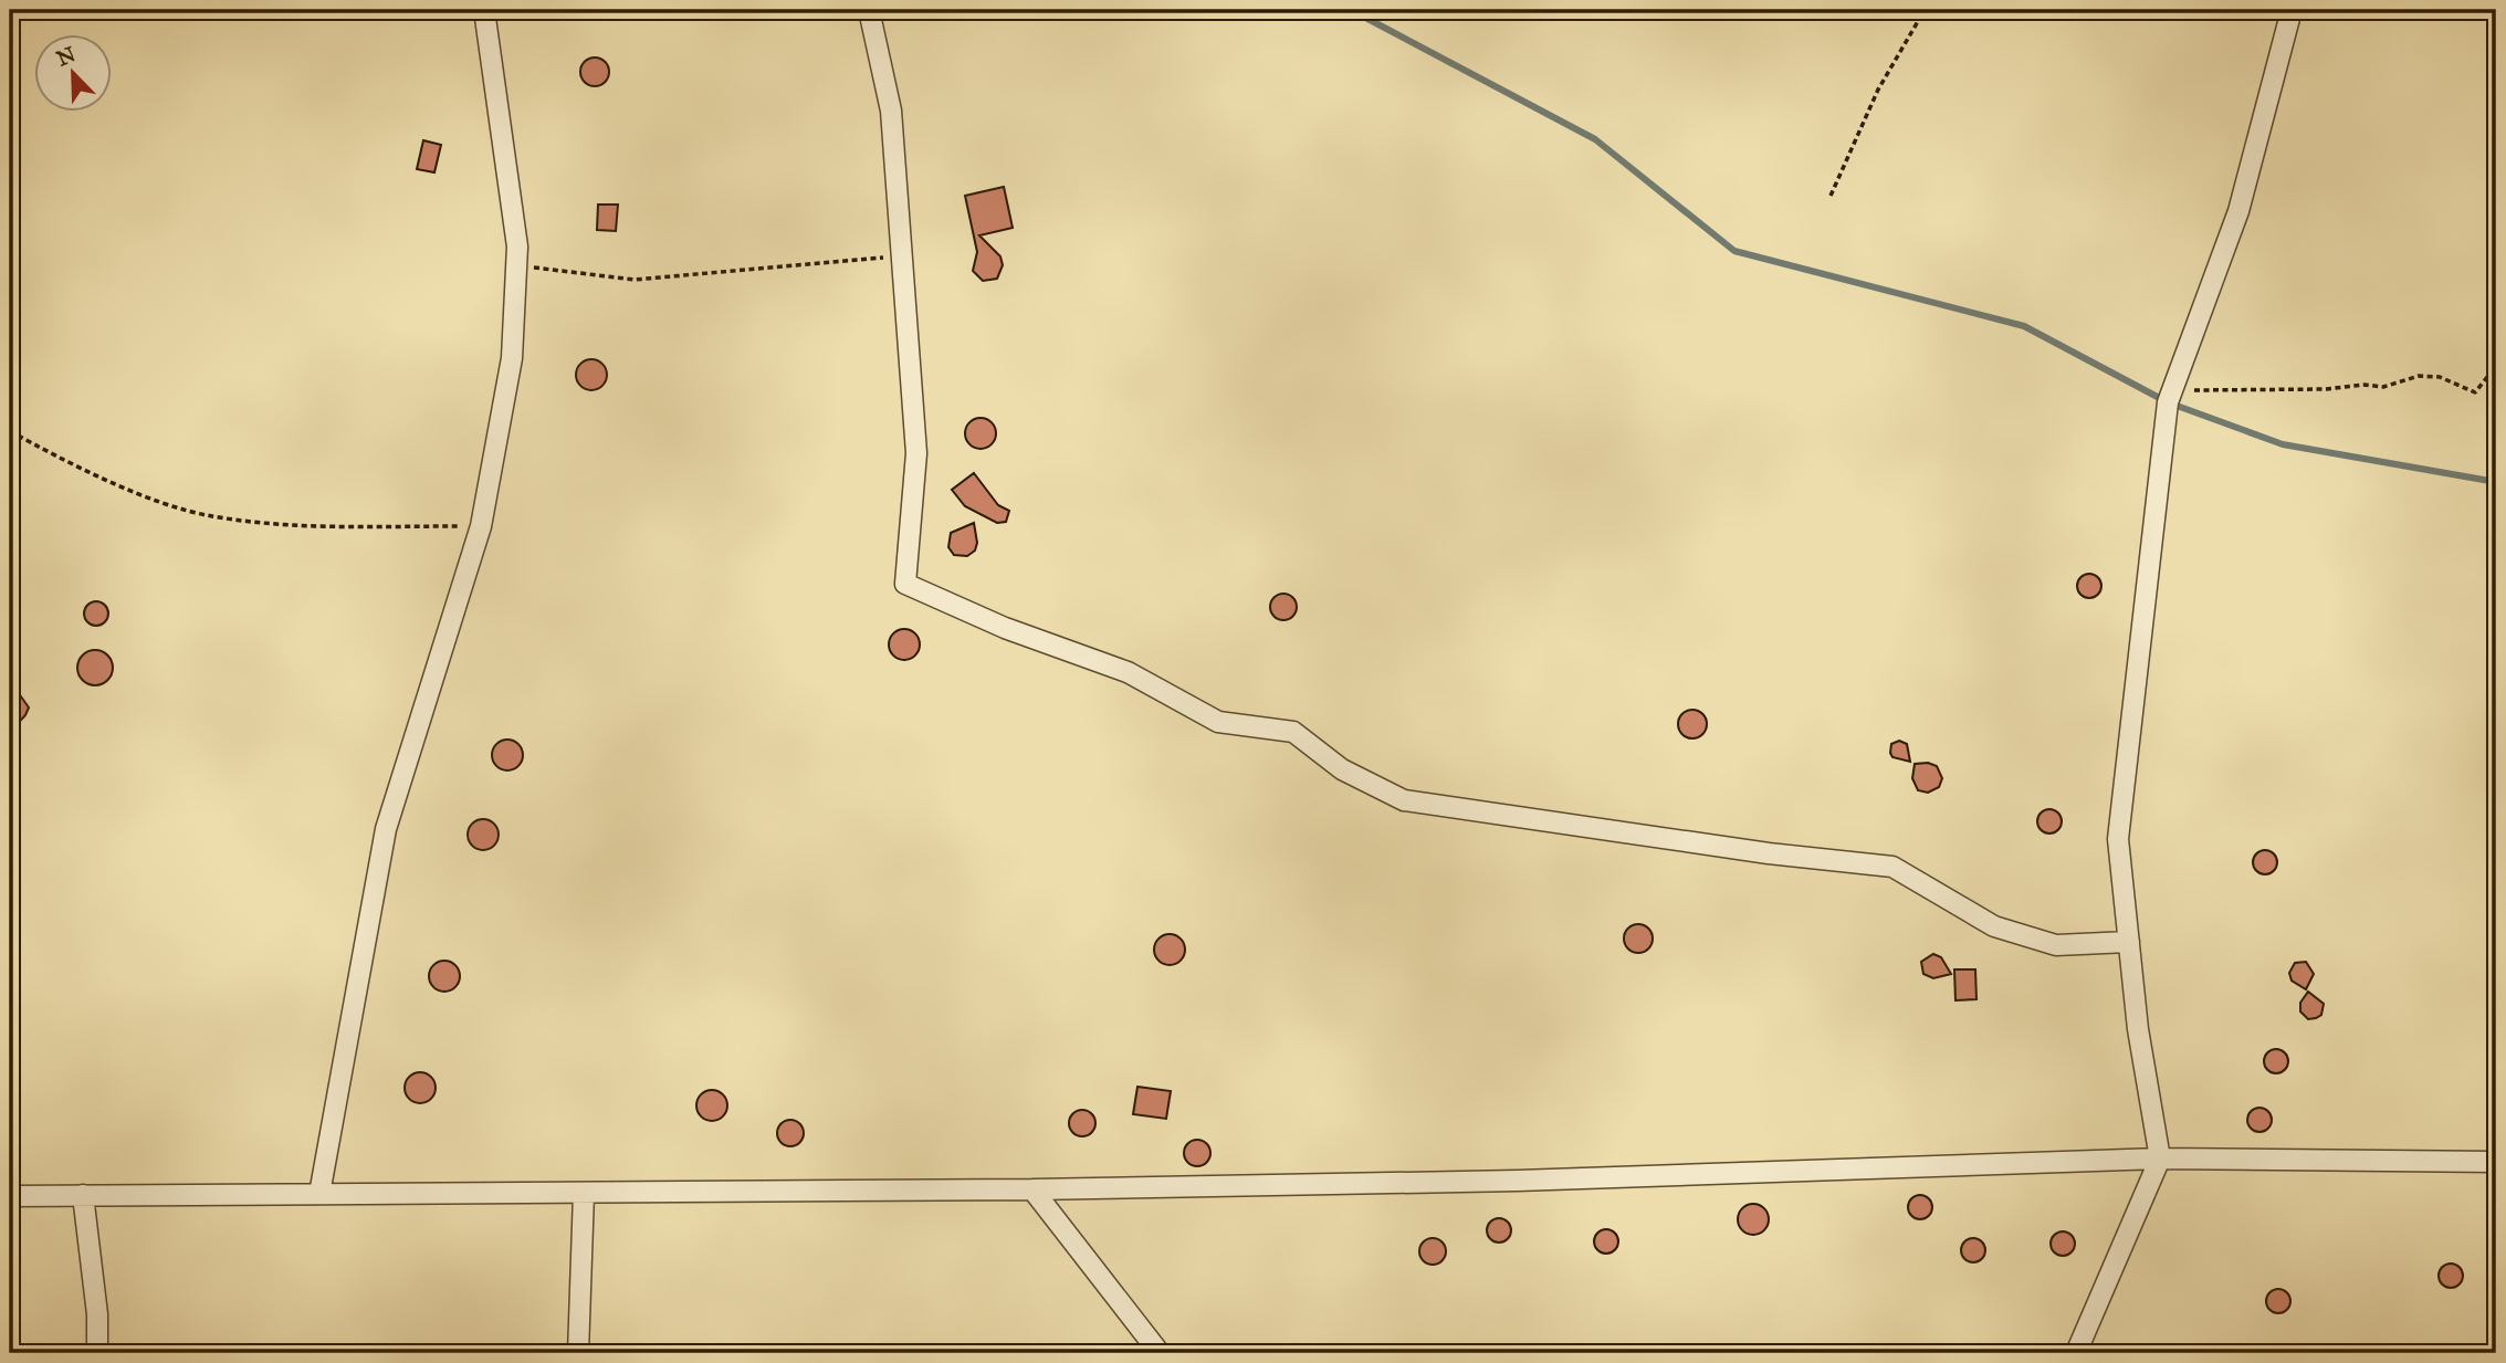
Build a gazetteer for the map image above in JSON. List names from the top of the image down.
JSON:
{
  "north": "top left"
}
